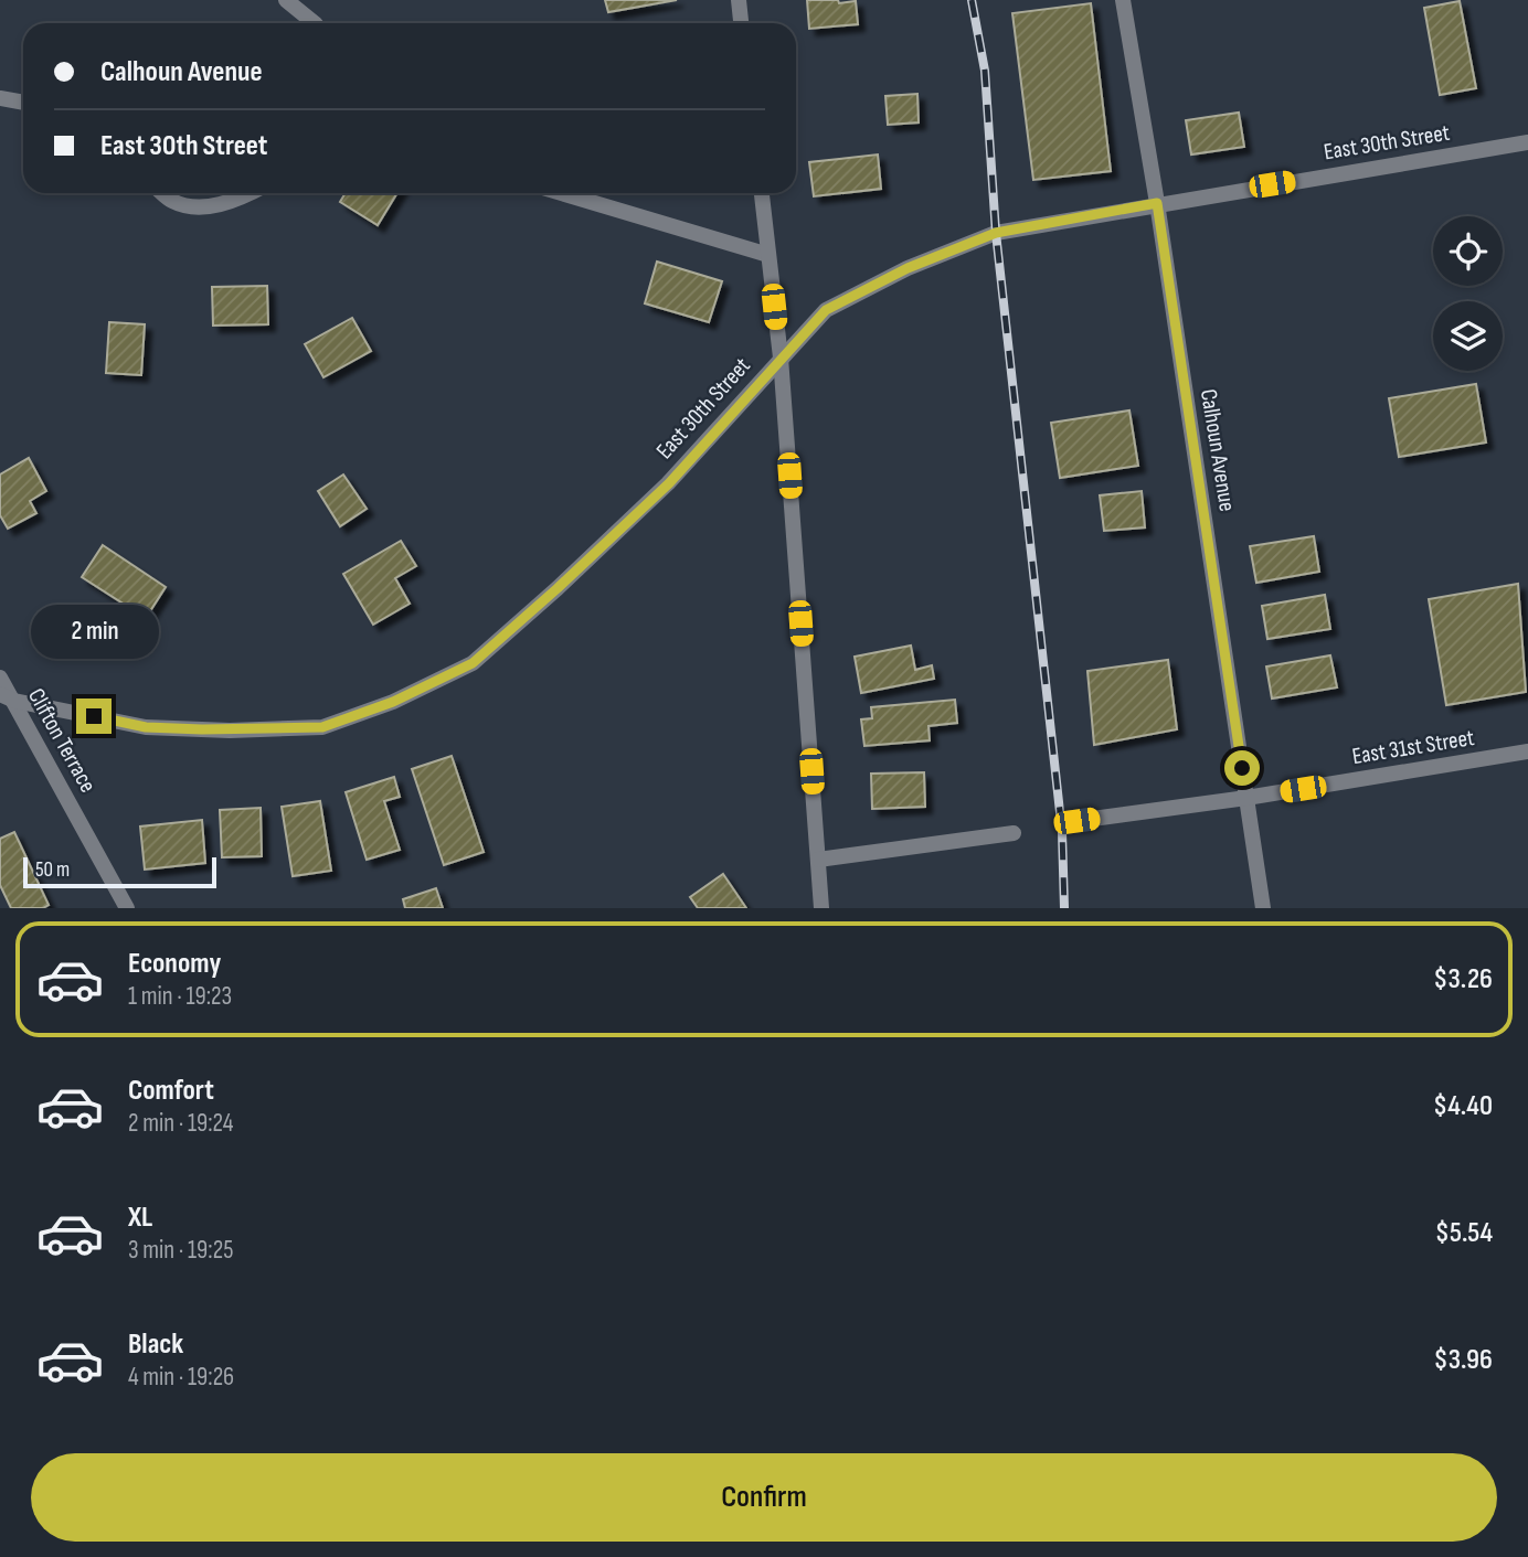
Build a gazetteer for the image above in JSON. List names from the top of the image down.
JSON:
{
  "streets": {
    "street": [
      "East 30th Street",
      "Calhoun Avenue",
      "Clifton Terrace",
      "East 31st Street"
    ]
  },
  "crossings": [
    ["East 30th Street", "Calhoun Avenue"],
    ["East 30th Street", "Clifton Terrace"],
    ["Calhoun Avenue", "East 31st Street"]
  ],
  "scale_bar": "50 m",
  "page": {
    "banner": ["Calhoun Avenue", "East 30th Street"],
    "bubble": "2 min",
    "scale": "50 m",
    "list": [
      {
        "name": "Economy",
        "note": "1 min · 19:23",
        "value": "$3.26"
      },
      {
        "name": "Comfort",
        "note": "2 min · 19:24",
        "value": "$4.40"
      },
      {
        "name": "XL",
        "note": "3 min · 19:25",
        "value": "$5.54"
      },
      {
        "name": "Black",
        "note": "4 min · 19:26",
        "value": "$3.96"
      }
    ],
    "buttons": "Confirm"
  }
}
